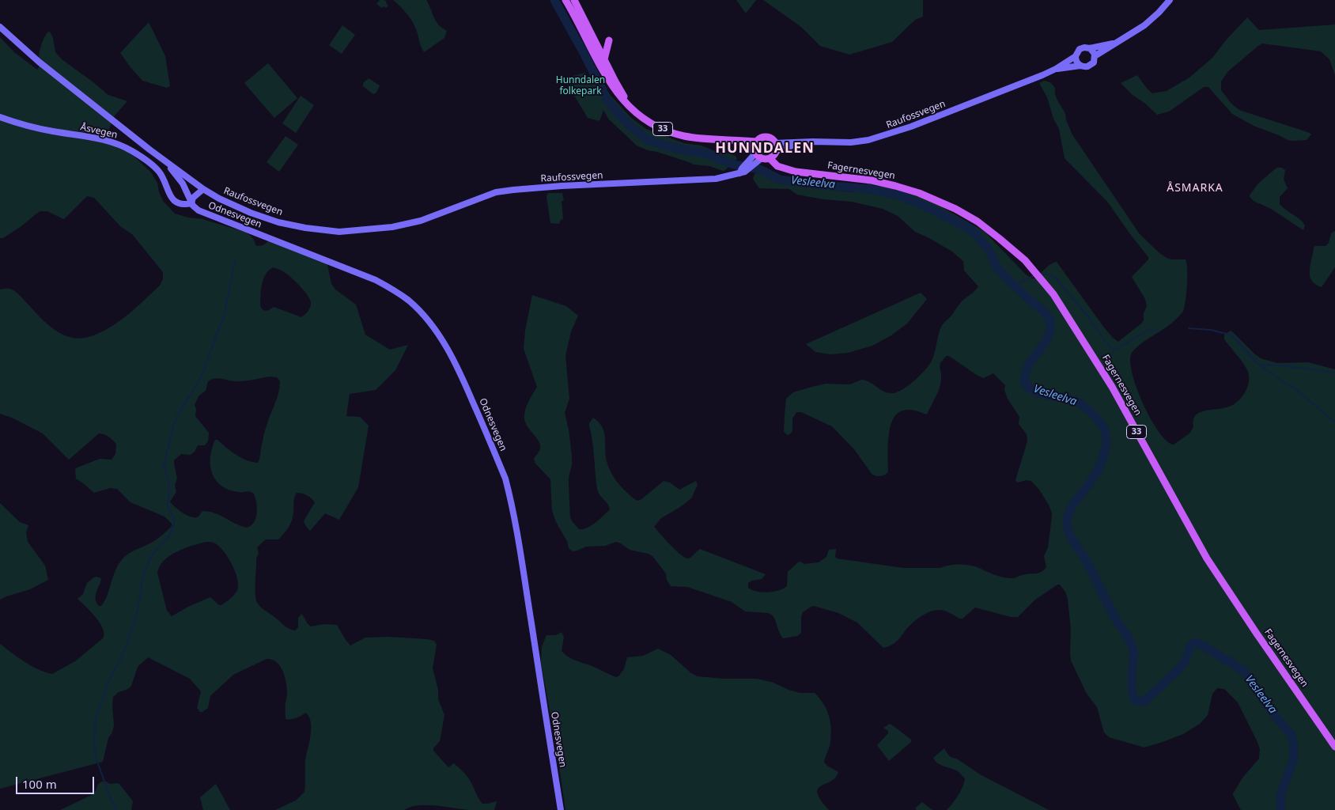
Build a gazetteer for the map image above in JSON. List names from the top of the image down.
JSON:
{
  "streets": {
    "main road": [
      "Raufossvegen",
      "33",
      "Åsvegen",
      "Fagernesvegen",
      "Odnesvegen"
    ]
  },
  "crossings": [
    ["Raufossvegen", "33"],
    ["Raufossvegen", "Fagernesvegen"],
    ["Raufossvegen", "Odnesvegen"],
    ["33", "Fagernesvegen"],
    ["Åsvegen", "Odnesvegen"]
  ],
  "districts": ["HUNNDALEN", "ÅSMARKA"],
  "water": ["Vesleelva"],
  "parks": ["Hunndalen folkepark"],
  "scale_bar": "100 m"
}
